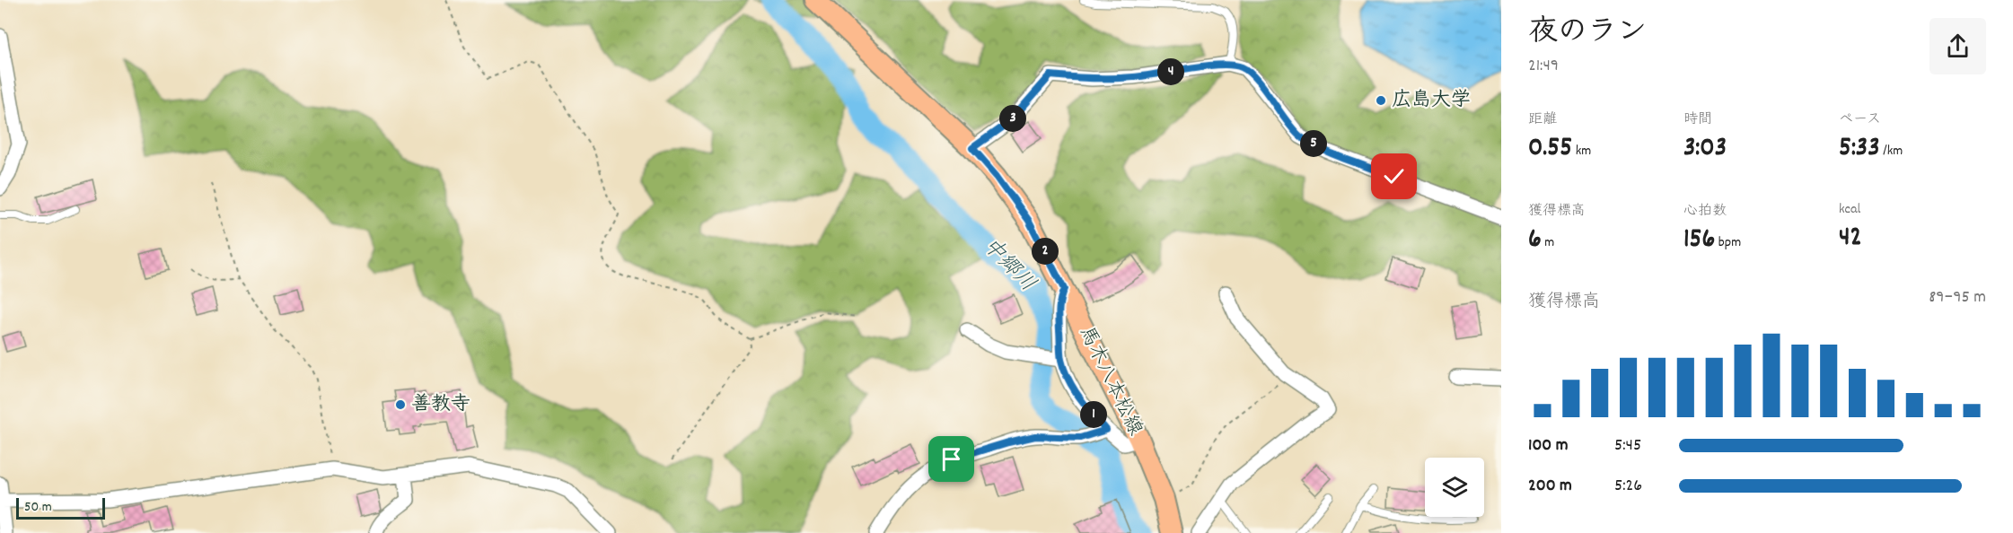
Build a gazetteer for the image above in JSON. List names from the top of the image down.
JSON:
{
  "streets": {
    "main road": ["馬木八本松線"]
  },
  "water": ["中郷川"],
  "places": ["広島大学", "善教寺"],
  "scale_bar": "50 m",
  "page": {
    "heading": ["夜のラン", "21:49"],
    "pins": [
      "4",
      "3",
      "5",
      "2",
      "1"
    ],
    "stats": [
      ["距離", "0.55 km"],
      ["時間", "3:03"],
      ["ペース", "5:33 /km"],
      ["獲得標高", "6 m"],
      ["心拍数", "156 bpm"],
      ["kcal", "42"]
    ],
    "chart": ["獲得標高", "89–95 m"],
    "list": [
      {
        "name": "100 m",
        "note": "5:45"
      },
      {
        "name": "200 m",
        "note": "5:26"
      }
    ],
    "scale": "50 m"
  }
}
